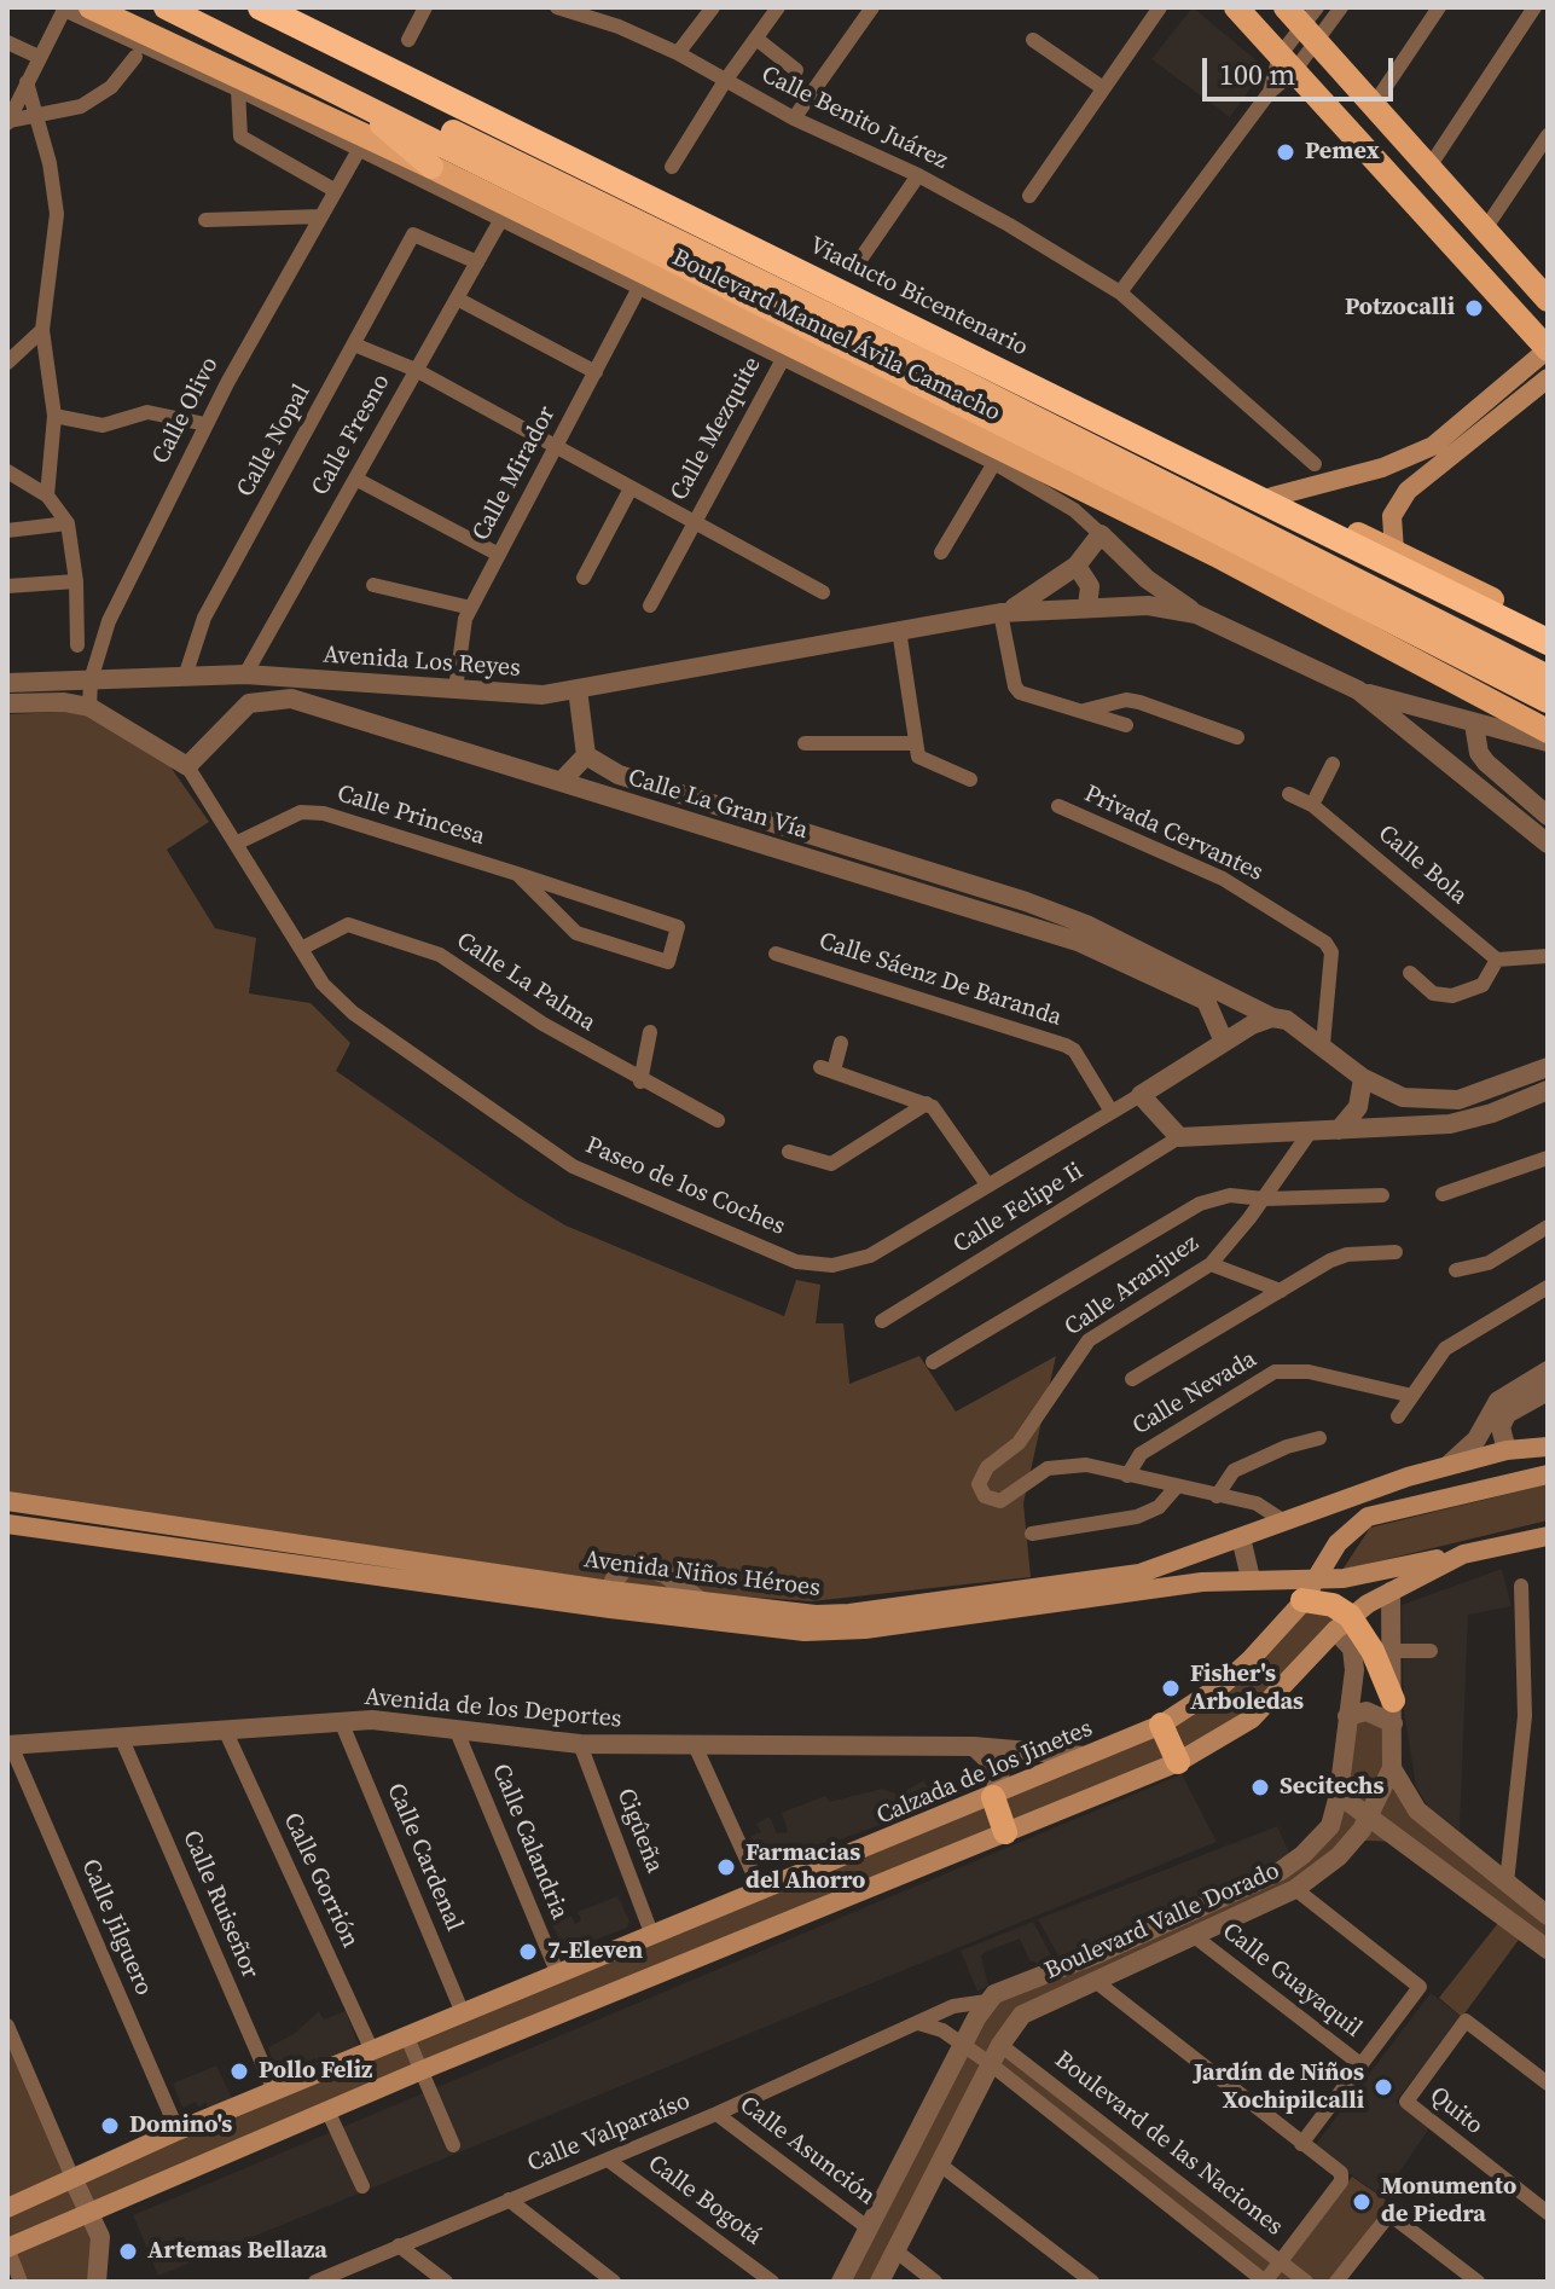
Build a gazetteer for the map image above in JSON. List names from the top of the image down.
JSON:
{
  "streets": {
    "highway": ["Viaducto Bicentenario", "Boulevard Manuel Ávila Camacho"],
    "main road": ["Avenida Niños Héroes", "Calzada de los Jinetes"],
    "street": [
      "Calle Benito Juárez",
      "Calle Olivo",
      "Calle Mezquite",
      "Calle Fresno",
      "Calle Nopal",
      "Calle Mirador",
      "Avenida Los Reyes",
      "Calle La Gran Vía",
      "Calle Princesa",
      "Privada Cervantes",
      "Calle Bola",
      "Calle Sáenz De Baranda",
      "Calle La Palma",
      "Paseo de los Coches",
      "Calle Felipe Ii",
      "Calle Aranjuez",
      "Calle Nevada",
      "Avenida de los Deportes",
      "Cigûeña",
      "Calle Calandria",
      "Calle Cardenal",
      "Calle Gorrión",
      "Calle Ruiseñor",
      "Boulevard Valle Dorado",
      "Calle Jilguero",
      "Calle Guayaquil",
      "Quito",
      "Calle Valparaíso",
      "Boulevard de las Naciones",
      "Calle Asunción",
      "Calle Bogotá"
    ]
  },
  "crossings": [
    ["Boulevard Manuel Ávila Camacho", "Calle Olivo"],
    ["Boulevard Manuel Ávila Camacho", "Calle Mezquite"],
    ["Boulevard Manuel Ávila Camacho", "Calle Fresno"],
    ["Boulevard Manuel Ávila Camacho", "Calle Mirador"],
    ["Boulevard Manuel Ávila Camacho", "Avenida Los Reyes"],
    ["Calle Olivo", "Avenida Los Reyes"],
    ["Calle Olivo", "Paseo de los Coches"],
    ["Calle Fresno", "Calle Nopal"],
    ["Calle Fresno", "Avenida Los Reyes"],
    ["Calle Nopal", "Avenida Los Reyes"],
    ["Calle Mirador", "Avenida Los Reyes"],
    ["Calle La Gran Vía", "Privada Cervantes"],
    ["Calle La Gran Vía", "Paseo de los Coches"],
    ["Calle Princesa", "Paseo de los Coches"],
    ["Calle Sáenz De Baranda", "Paseo de los Coches"],
    ["Calle La Palma", "Paseo de los Coches"],
    ["Calle Aranjuez", "Calle Nevada"],
    ["Calle Aranjuez", "Avenida Niños Héroes"],
    ["Avenida Niños Héroes", "Calzada de los Jinetes"],
    ["Avenida de los Deportes", "Calzada de los Jinetes"],
    ["Avenida de los Deportes", "Cigûeña"],
    ["Avenida de los Deportes", "Calle Calandria"],
    ["Avenida de los Deportes", "Calle Cardenal"],
    ["Avenida de los Deportes", "Calle Gorrión"],
    ["Avenida de los Deportes", "Calle Ruiseñor"],
    ["Avenida de los Deportes", "Calle Jilguero"],
    ["Calzada de los Jinetes", "Cigûeña"],
    ["Calzada de los Jinetes", "Calle Calandria"],
    ["Calzada de los Jinetes", "Calle Cardenal"],
    ["Calzada de los Jinetes", "Calle Gorrión"],
    ["Calzada de los Jinetes", "Calle Ruiseñor"],
    ["Calzada de los Jinetes", "Calle Jilguero"],
    ["Boulevard Valle Dorado", "Calle Guayaquil"],
    ["Boulevard Valle Dorado", "Calle Valparaíso"],
    ["Boulevard Valle Dorado", "Boulevard de las Naciones"],
    ["Boulevard Valle Dorado", "Calle Asunción"],
    ["Calle Valparaíso", "Calle Asunción"],
    ["Calle Valparaíso", "Calle Bogotá"]
  ],
  "places": [
    "Pemex",
    "Potzocalli",
    "Fisher's Arboledas",
    "Secitechs",
    "Farmacias del Ahorro",
    "7-Eleven",
    "Pollo Feliz",
    "Jardín de Niños Xochipilcalli",
    "Domino's",
    "Monumento de Piedra",
    "Artemas Bellaza"
  ],
  "scale_bar": "100 m"
}
